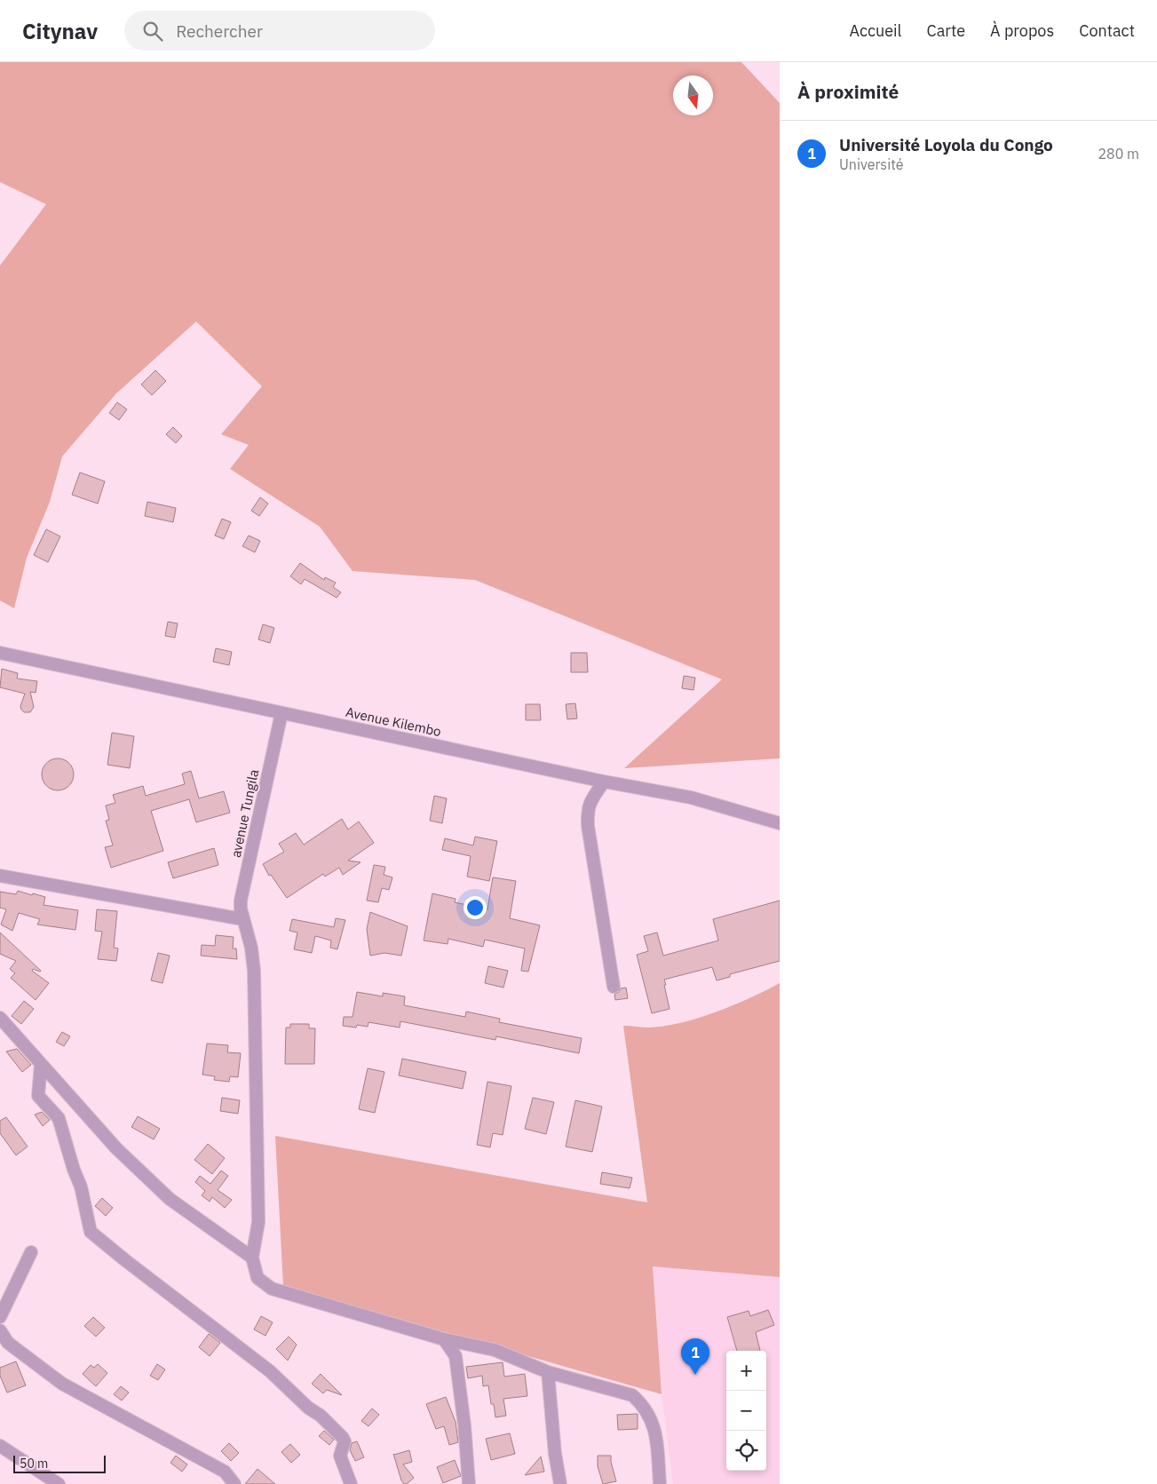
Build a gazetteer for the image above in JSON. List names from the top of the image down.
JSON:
{
  "streets": {
    "street": ["Avenue Kilembo", "avenue Tungila"]
  },
  "crossings": [
    ["Avenue Kilembo", "avenue Tungila"]
  ],
  "scale_bar": "50 m",
  "north": "bottom",
  "page": {
    "header": "Citynav",
    "search": "Rechercher",
    "nav": [
      "Accueil",
      "Carte",
      "À propos",
      "Contact"
    ],
    "heading": "À proximité",
    "list": [
      {
        "mark": "1",
        "name": "Université Loyola du Congo",
        "note": "Université",
        "value": "280 m"
      }
    ],
    "pins": "1",
    "map_buttons": ["+", "−"],
    "scale": "50 m"
  }
}
